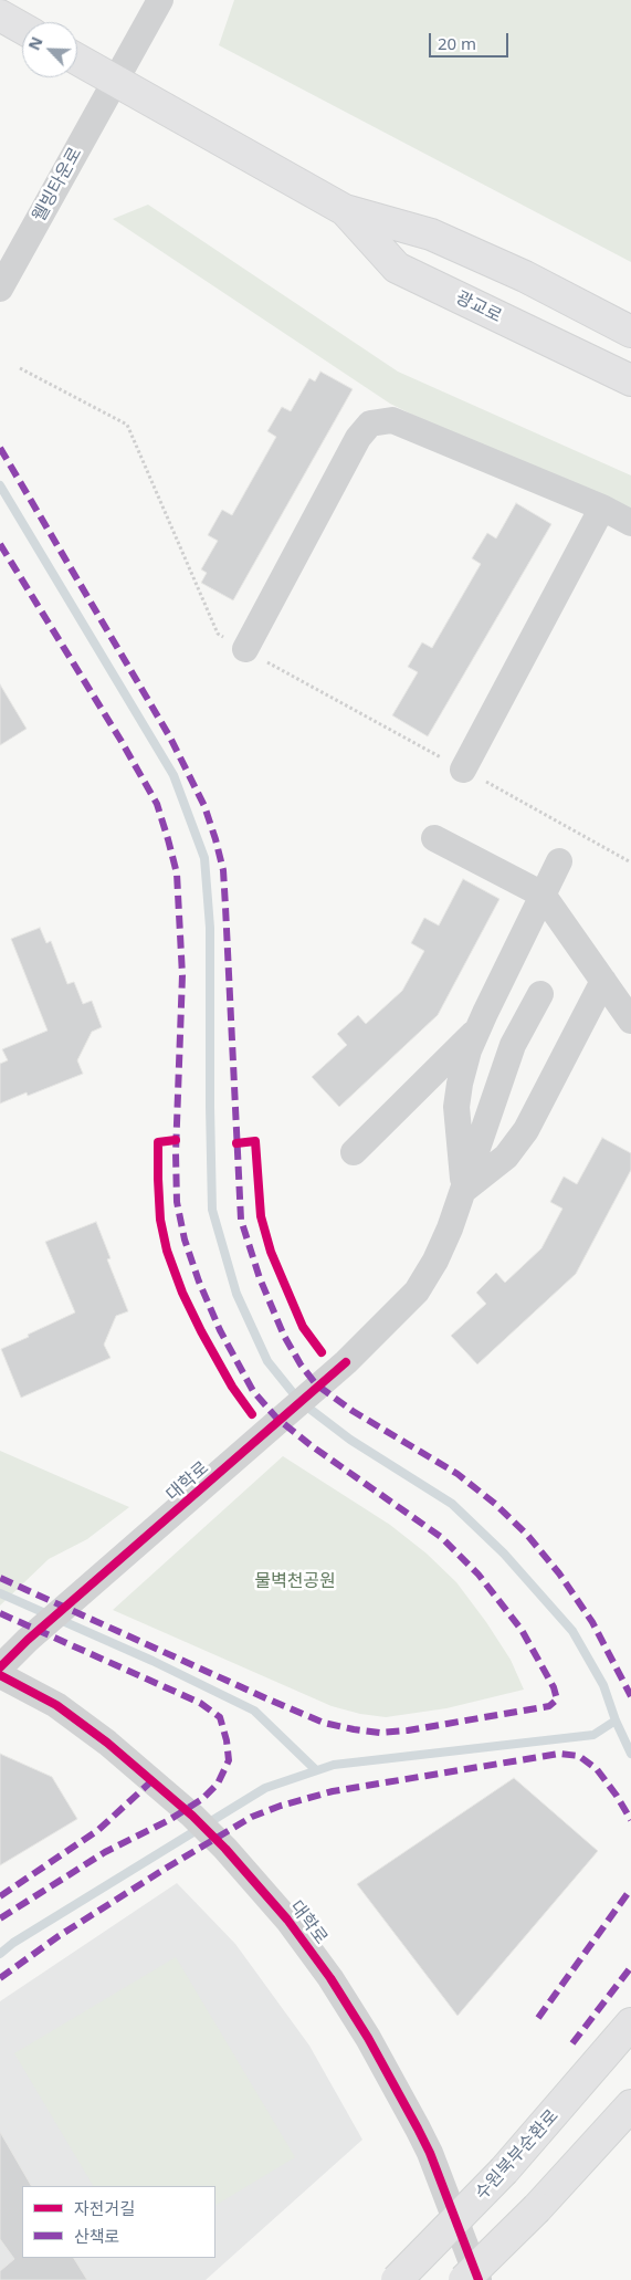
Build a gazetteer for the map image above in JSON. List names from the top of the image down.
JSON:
{
  "streets": {
    "main road": ["광교로", "수원북부순환로"],
    "street": ["웰빙타운로", "대학로"]
  },
  "crossings": [
    ["웰빙타운로", "광교로"]
  ],
  "parks": ["물벽천공원"],
  "legend": ["자전거길", "산책로"],
  "scale_bar": "20 m",
  "north": "top left"
}
